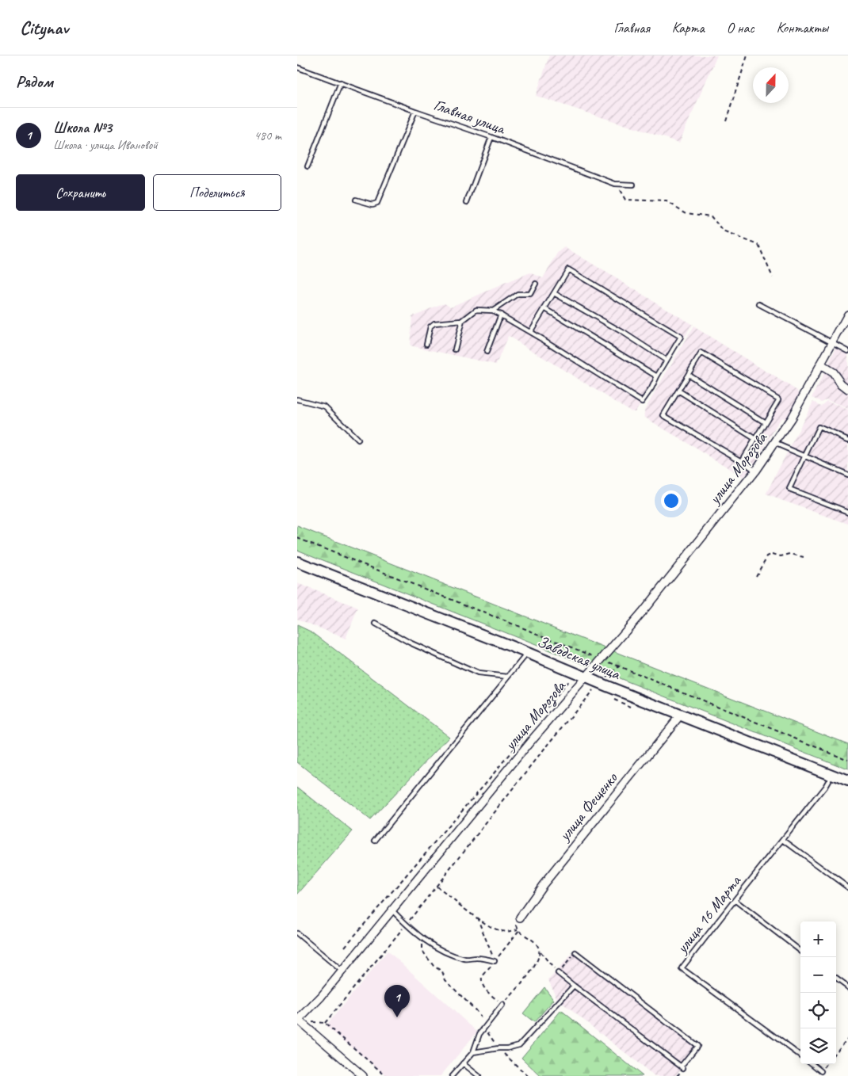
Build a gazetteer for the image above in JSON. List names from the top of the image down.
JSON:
{
  "streets": {
    "street": ["улица Морозова", "Заводская улица", "улица Фещенко"],
    "lane": ["Главная улица", "улица 16 Марта"]
  },
  "crossings": [
    ["улица Морозова", "Заводская улица"],
    ["Заводская улица", "улица Фещенко"],
    ["Заводская улица", "улица 16 Марта"]
  ],
  "north": "top",
  "page": {
    "header": "Citynav",
    "nav": [
      "Главная",
      "Карта",
      "О нас",
      "Контакты"
    ],
    "heading": "Рядом",
    "list": [
      {
        "mark": "1",
        "name": "Школа №3",
        "note": "Школа · улица Ивановой",
        "value": "480 m"
      }
    ],
    "buttons": ["Сохранить", "Поделиться"],
    "map_buttons": ["+", "−"],
    "pins": "1"
  }
}
